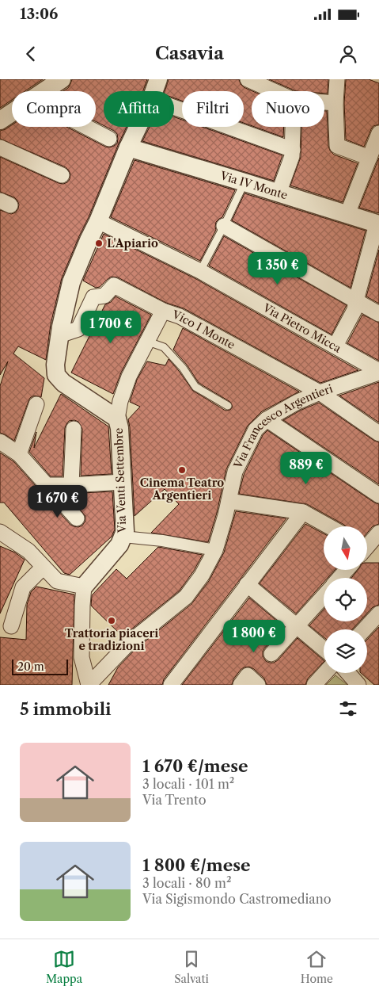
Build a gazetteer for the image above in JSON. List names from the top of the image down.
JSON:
{
  "streets": {
    "street": [
      "Via IV Monte",
      "Via Pietro Micca",
      "Vico I Monte",
      "Via Francesco Argentieri",
      "Via Venti Settembre"
    ]
  },
  "crossings": [
    ["Via IV Monte", "Via Venti Settembre"],
    ["Via Pietro Micca", "Via Francesco Argentieri"],
    ["Via Pietro Micca", "Via Venti Settembre"],
    ["Vico I Monte", "Via Francesco Argentieri"],
    ["Vico I Monte", "Via Venti Settembre"]
  ],
  "places": ["L'Apiario", "Cinema Teatro Argentieri", "Trattoria piaceri e tradizioni"],
  "scale_bar": "20 m",
  "north": "bottom",
  "page": {
    "status": "13:06",
    "header": "Casavia",
    "chip": [
      "Compra",
      "Affitta",
      "Filtri",
      "Nuovo"
    ],
    "price": [
      "1 350 €",
      "1 700 €",
      "889 €",
      "1 670 €",
      "1 800 €"
    ],
    "scale": "20 m",
    "heading": "5 immobili",
    "list": [
      {
        "name": "1 670 €/mese",
        "note": "3 locali · 101 m² · Via Trento"
      },
      {
        "name": "1 800 €/mese",
        "note": "3 locali · 80 m² · Via Sigismondo Castromediano"
      }
    ],
    "tabs": ["Mappa", "Salvati", "Home"]
  }
}
